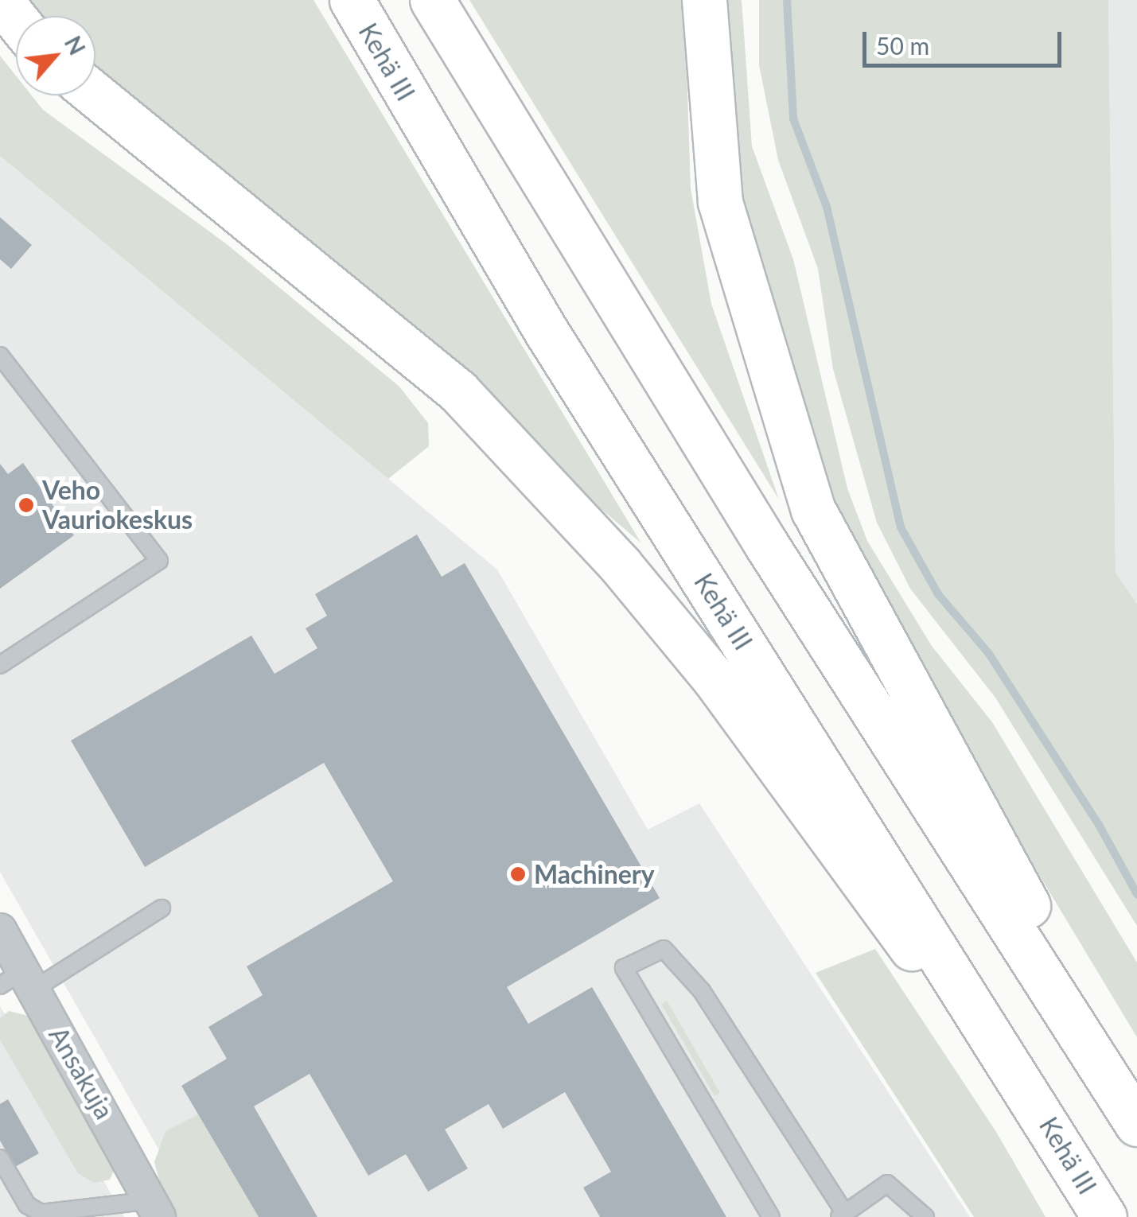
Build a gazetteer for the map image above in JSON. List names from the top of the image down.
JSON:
{
  "streets": {
    "highway": ["Kehä III"],
    "street": ["Ansakuja"]
  },
  "places": ["Veho Vauriokeskus", "Machinery"],
  "scale_bar": "50 m",
  "north": "top right"
}
